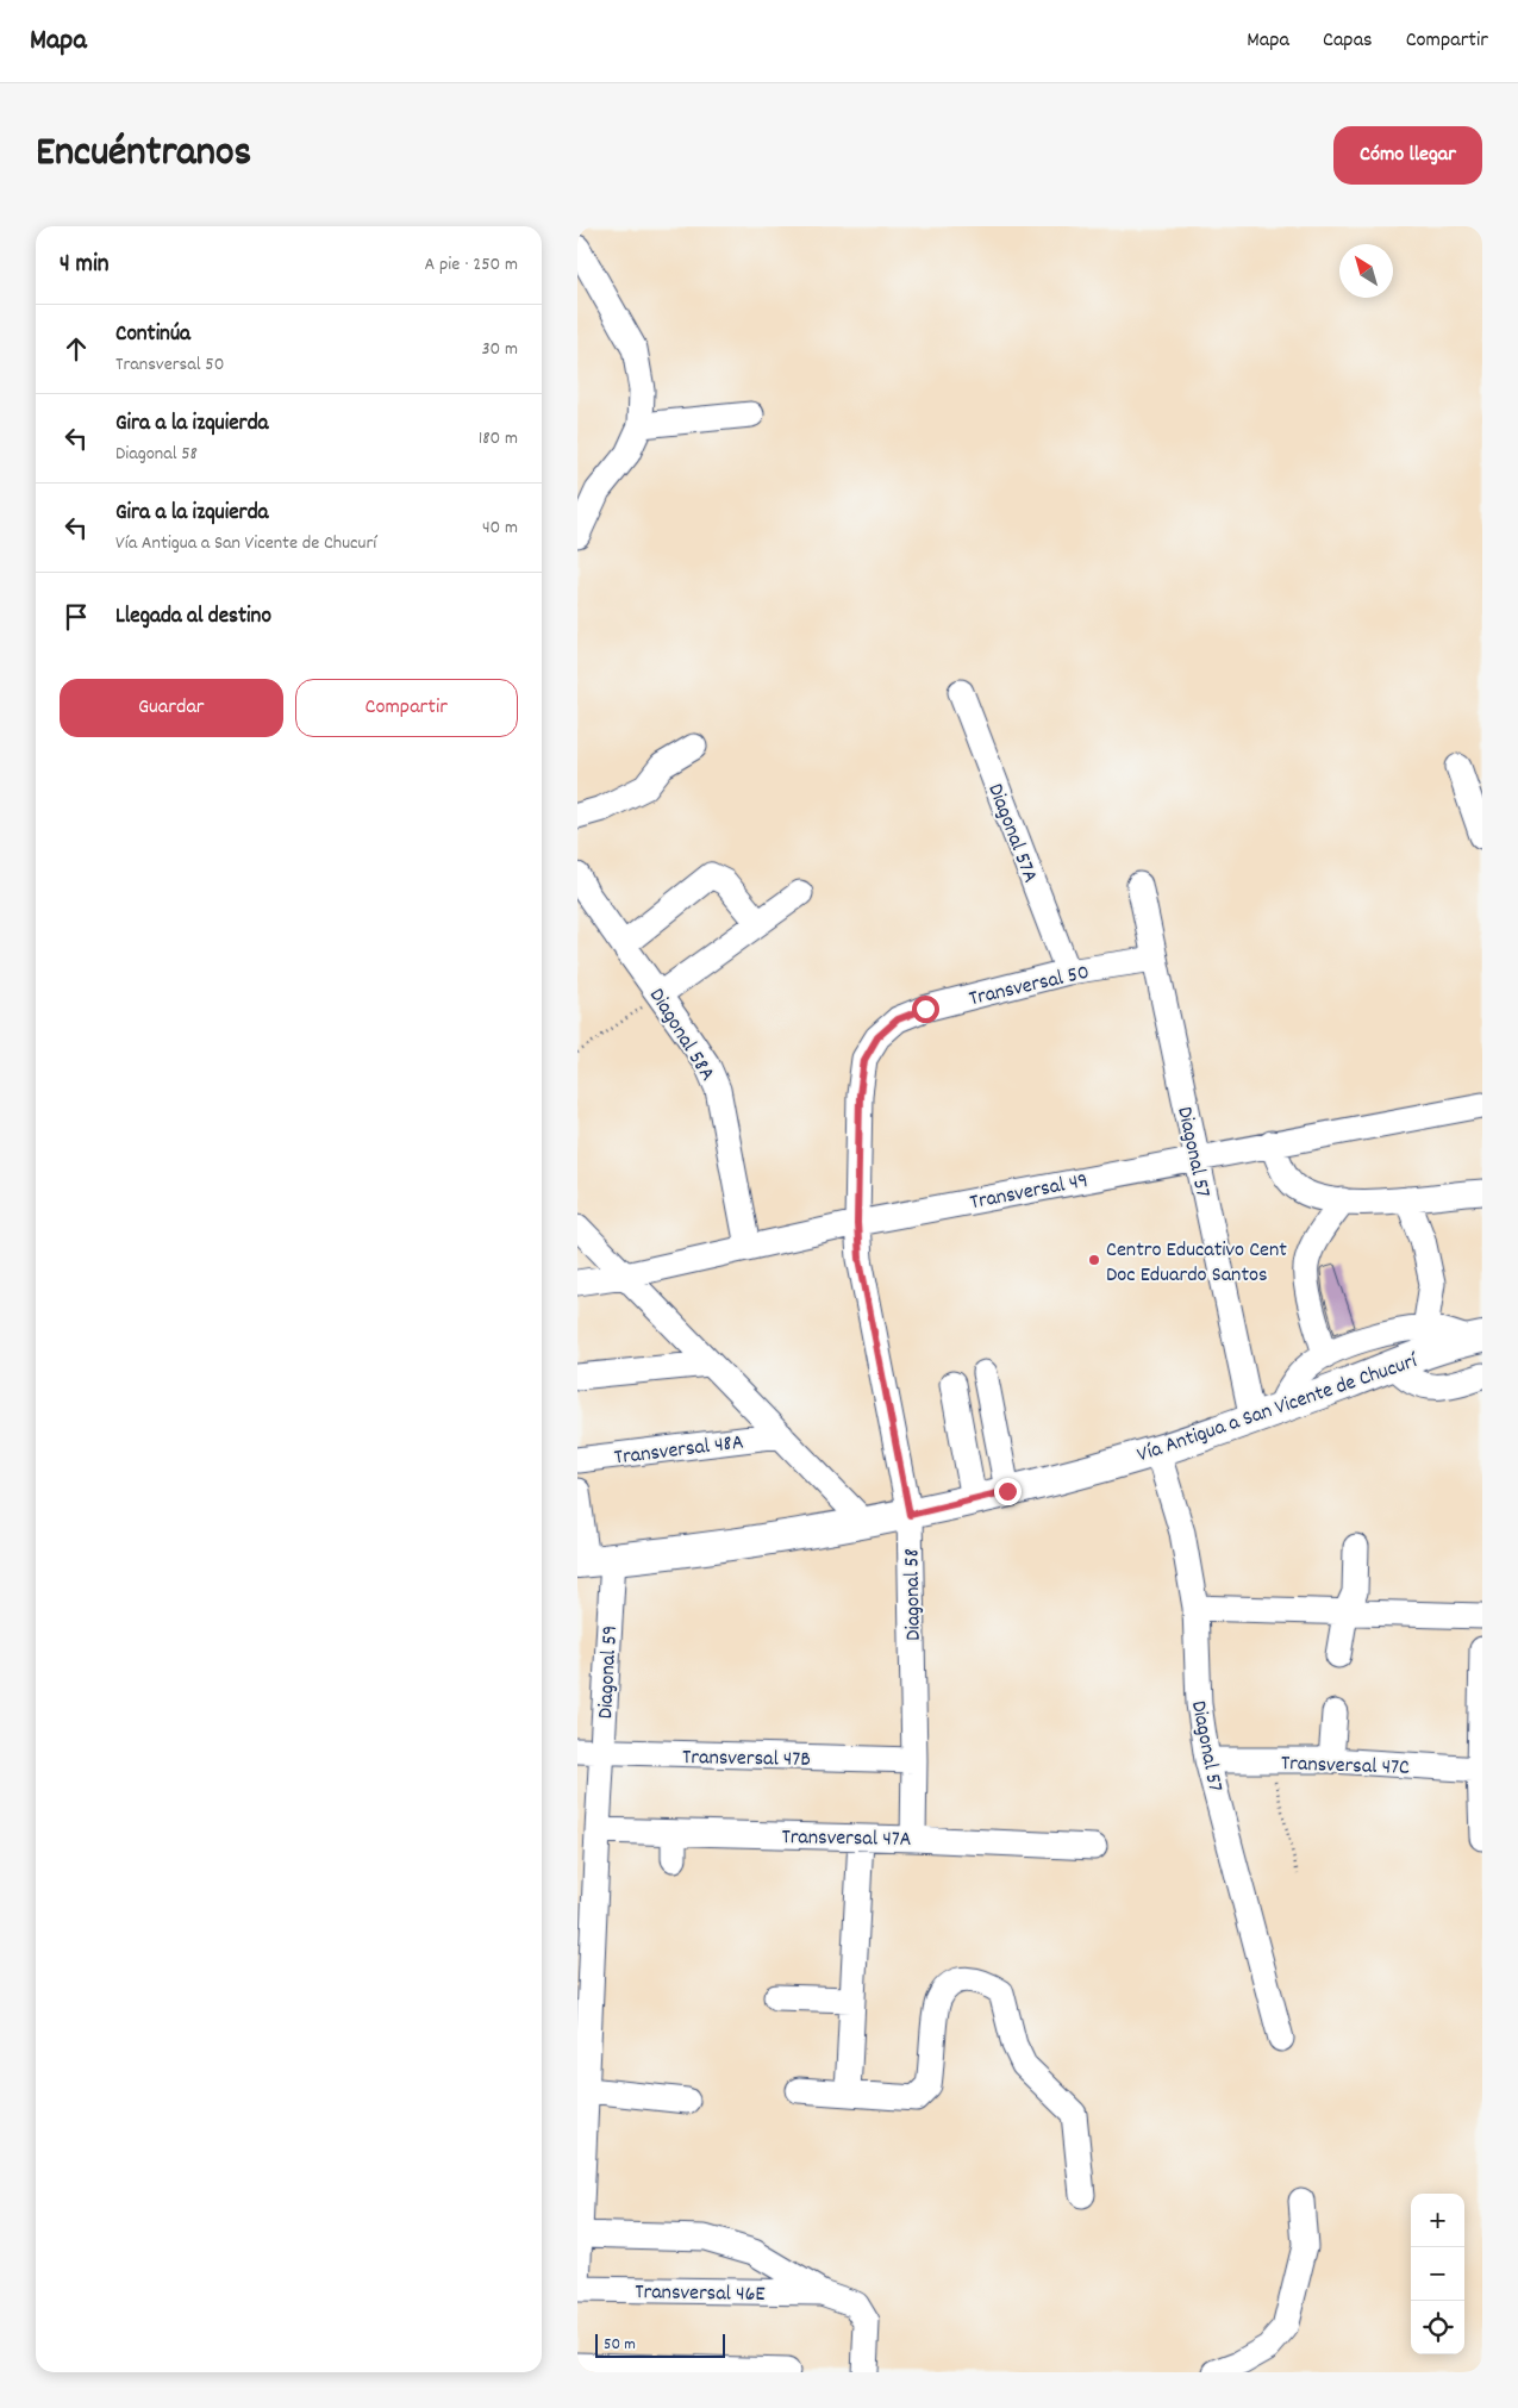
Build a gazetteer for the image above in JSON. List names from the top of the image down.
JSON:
{
  "streets": {
    "main road": ["Vía Antigua a San Vicente de Chucurí"],
    "street": [
      "Diagonal 57A",
      "Transversal 50",
      "Diagonal 58A",
      "Diagonal 57",
      "Transversal 49",
      "Transversal 48A",
      "Diagonal 58",
      "Diagonal 59",
      "Transversal 47B",
      "Transversal 47C",
      "Transversal 47A",
      "Transversal 46E"
    ]
  },
  "crossings": [
    ["Diagonal 57A", "Transversal 50"],
    ["Transversal 50", "Diagonal 57"],
    ["Transversal 50", "Diagonal 58"],
    ["Diagonal 58A", "Transversal 49"],
    ["Diagonal 57", "Transversal 49"],
    ["Diagonal 57", "Vía Antigua a San Vicente de Chucurí"],
    ["Diagonal 57", "Transversal 47C"],
    ["Transversal 49", "Diagonal 58"],
    ["Vía Antigua a San Vicente de Chucurí", "Diagonal 58"],
    ["Vía Antigua a San Vicente de Chucurí", "Diagonal 59"],
    ["Diagonal 58", "Transversal 47B"],
    ["Diagonal 58", "Transversal 47A"],
    ["Diagonal 59", "Transversal 47B"],
    ["Diagonal 59", "Transversal 47A"],
    ["Diagonal 59", "Transversal 46E"]
  ],
  "places": ["Centro Educativo Cent Doc Eduardo Santos"],
  "scale_bar": "50 m",
  "north": "top left",
  "page": {
    "header": "Mapa",
    "nav": ["Mapa", "Capas", "Compartir"],
    "title": "Encuéntranos",
    "buttons": [
      "Cómo llegar",
      ["Guardar", "Compartir"]
    ],
    "heading": ["4 min", "A pie · 250 m"],
    "list": [
      ["Continúa", "Transversal 50", "30 m"],
      ["Gira a la izquierda", "Diagonal 58", "180 m"],
      ["Gira a la izquierda", "Vía Antigua a San Vicente de Chucurí", "40 m"],
      "Llegada al destino"
    ],
    "map_buttons": ["+", "−"],
    "scale": "50 m"
  }
}
